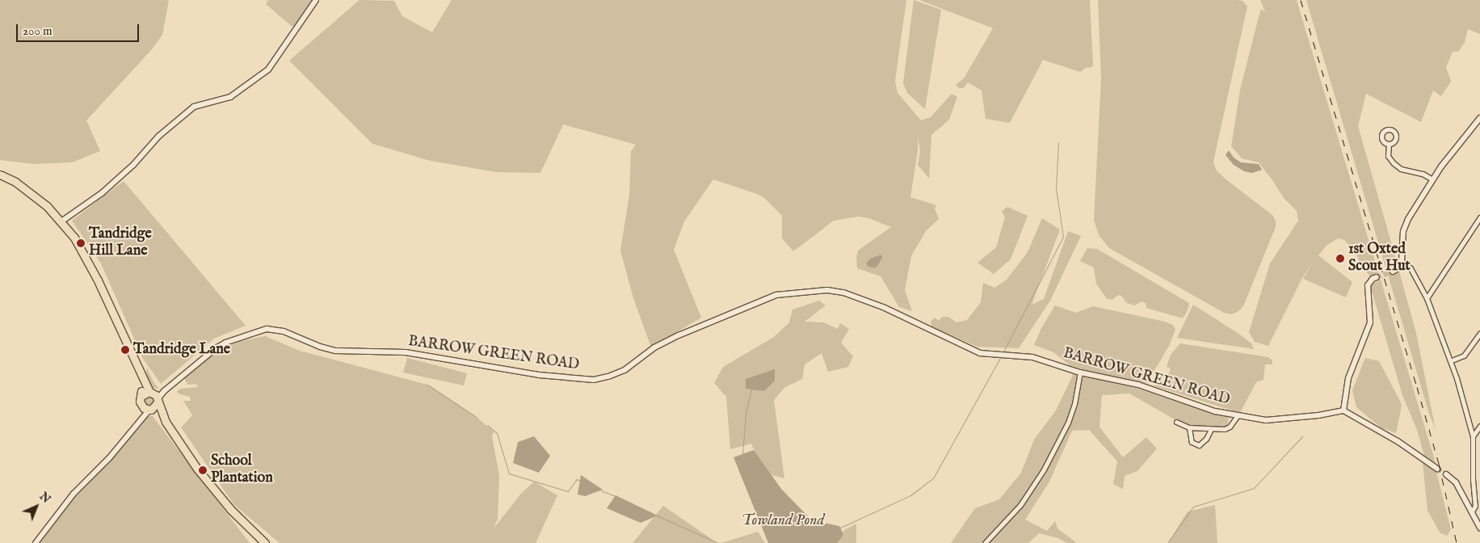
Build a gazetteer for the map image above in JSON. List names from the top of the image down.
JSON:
{
  "streets": {
    "street": ["BARROW GREEN ROAD"]
  },
  "water": ["Towland Pond"],
  "places": [
    "Tandridge Hill Lane",
    "1st Oxted Scout Hut",
    "Tandridge Lane",
    "School Plantation"
  ],
  "scale_bar": "200 m",
  "north": "top right"
}
